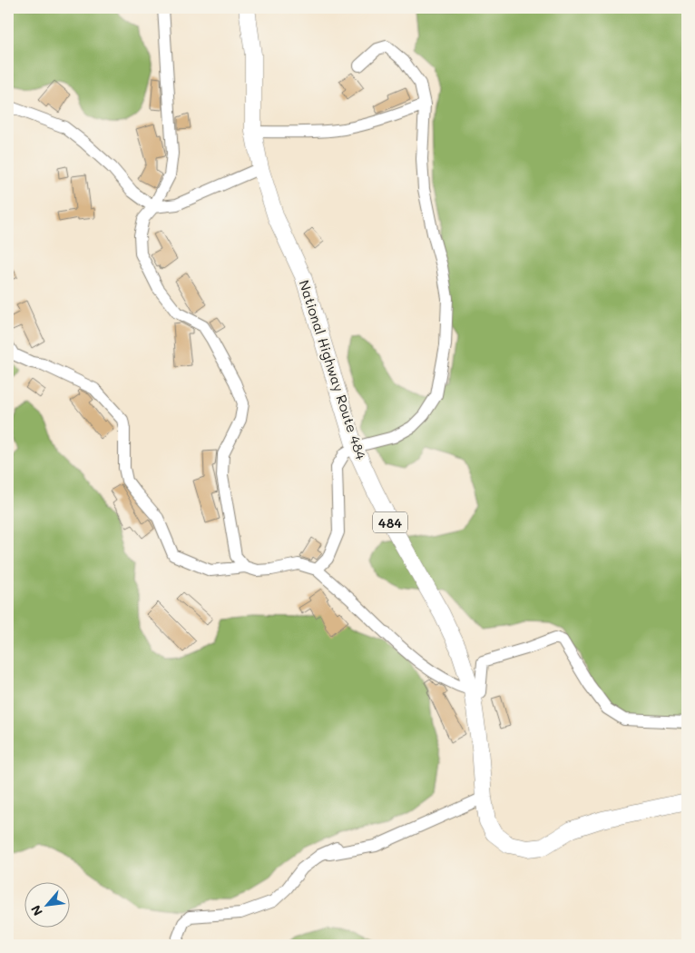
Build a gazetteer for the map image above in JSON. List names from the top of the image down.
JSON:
{
  "streets": {
    "highway": ["National Highway Route 484", "484"]
  },
  "north": "bottom left"
}
